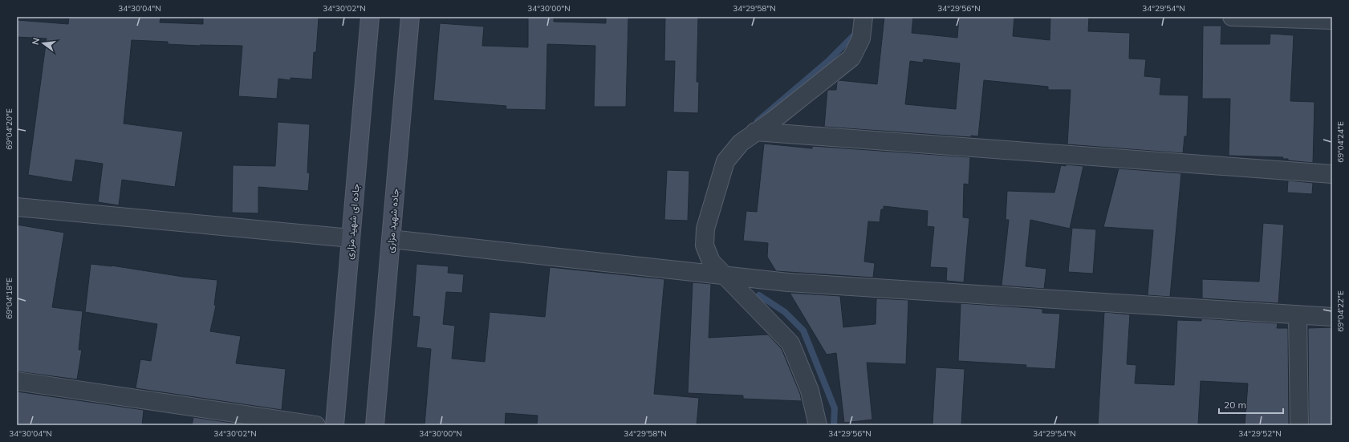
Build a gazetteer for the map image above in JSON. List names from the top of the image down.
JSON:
{
  "streets": {
    "main road": ["جاده شهید مزاری", "جاده ای شهید مزاری"]
  },
  "scale_bar": "20 m",
  "north": "left",
  "coordinates": [
    "34°30'04\"N",
    "34°30'02\"N",
    "34°30'00\"N",
    "34°29'58\"N",
    "34°29'56\"N",
    "34°29'54\"N",
    "69°04'20\"E",
    "69°04'24\"E",
    "69°04'18\"E",
    "69°04'22\"E",
    "34°29'52\"N"
  ]
}
